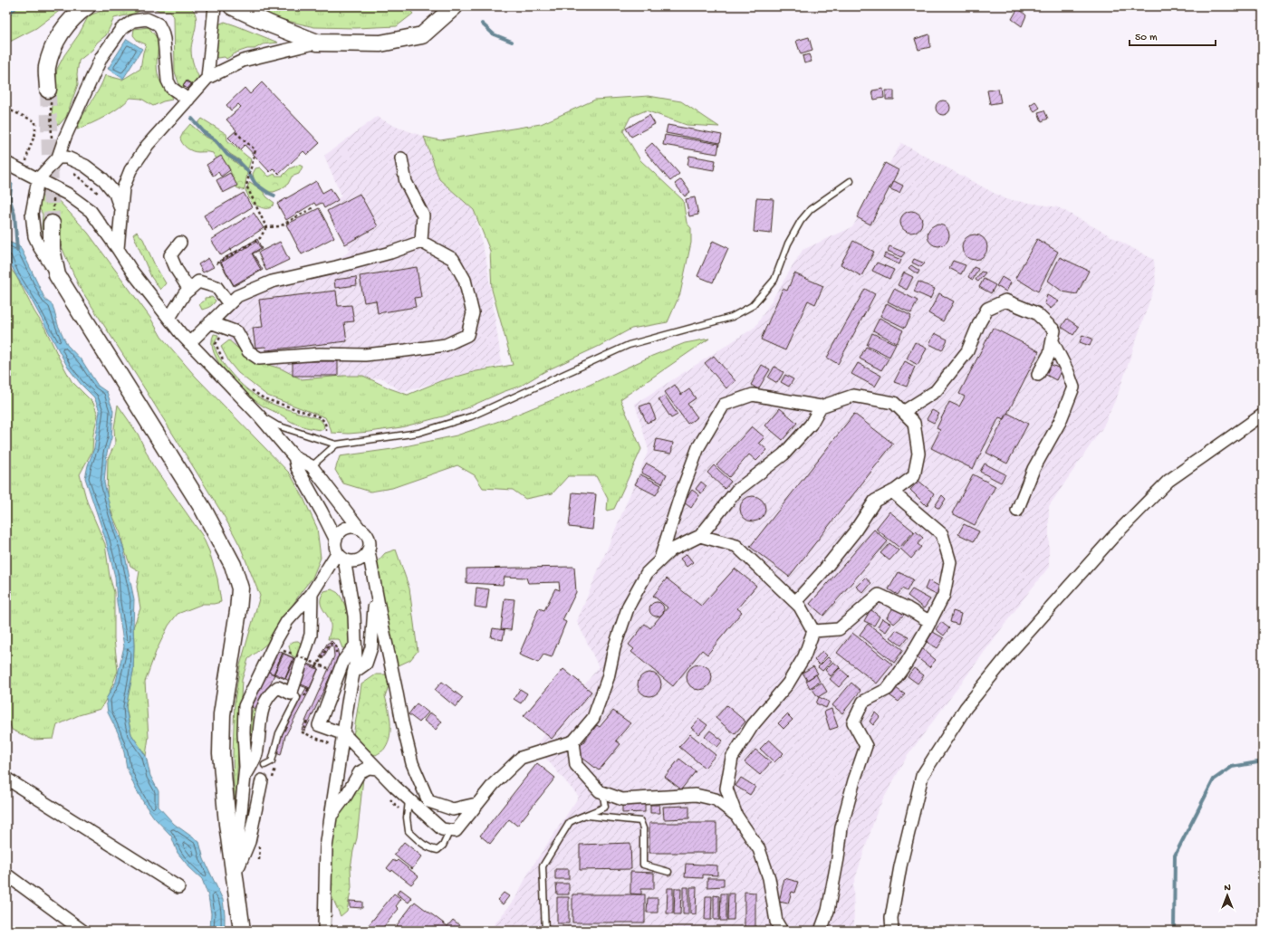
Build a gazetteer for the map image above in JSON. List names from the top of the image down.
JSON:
{
  "scale_bar": "50 m",
  "north": "top"
}
